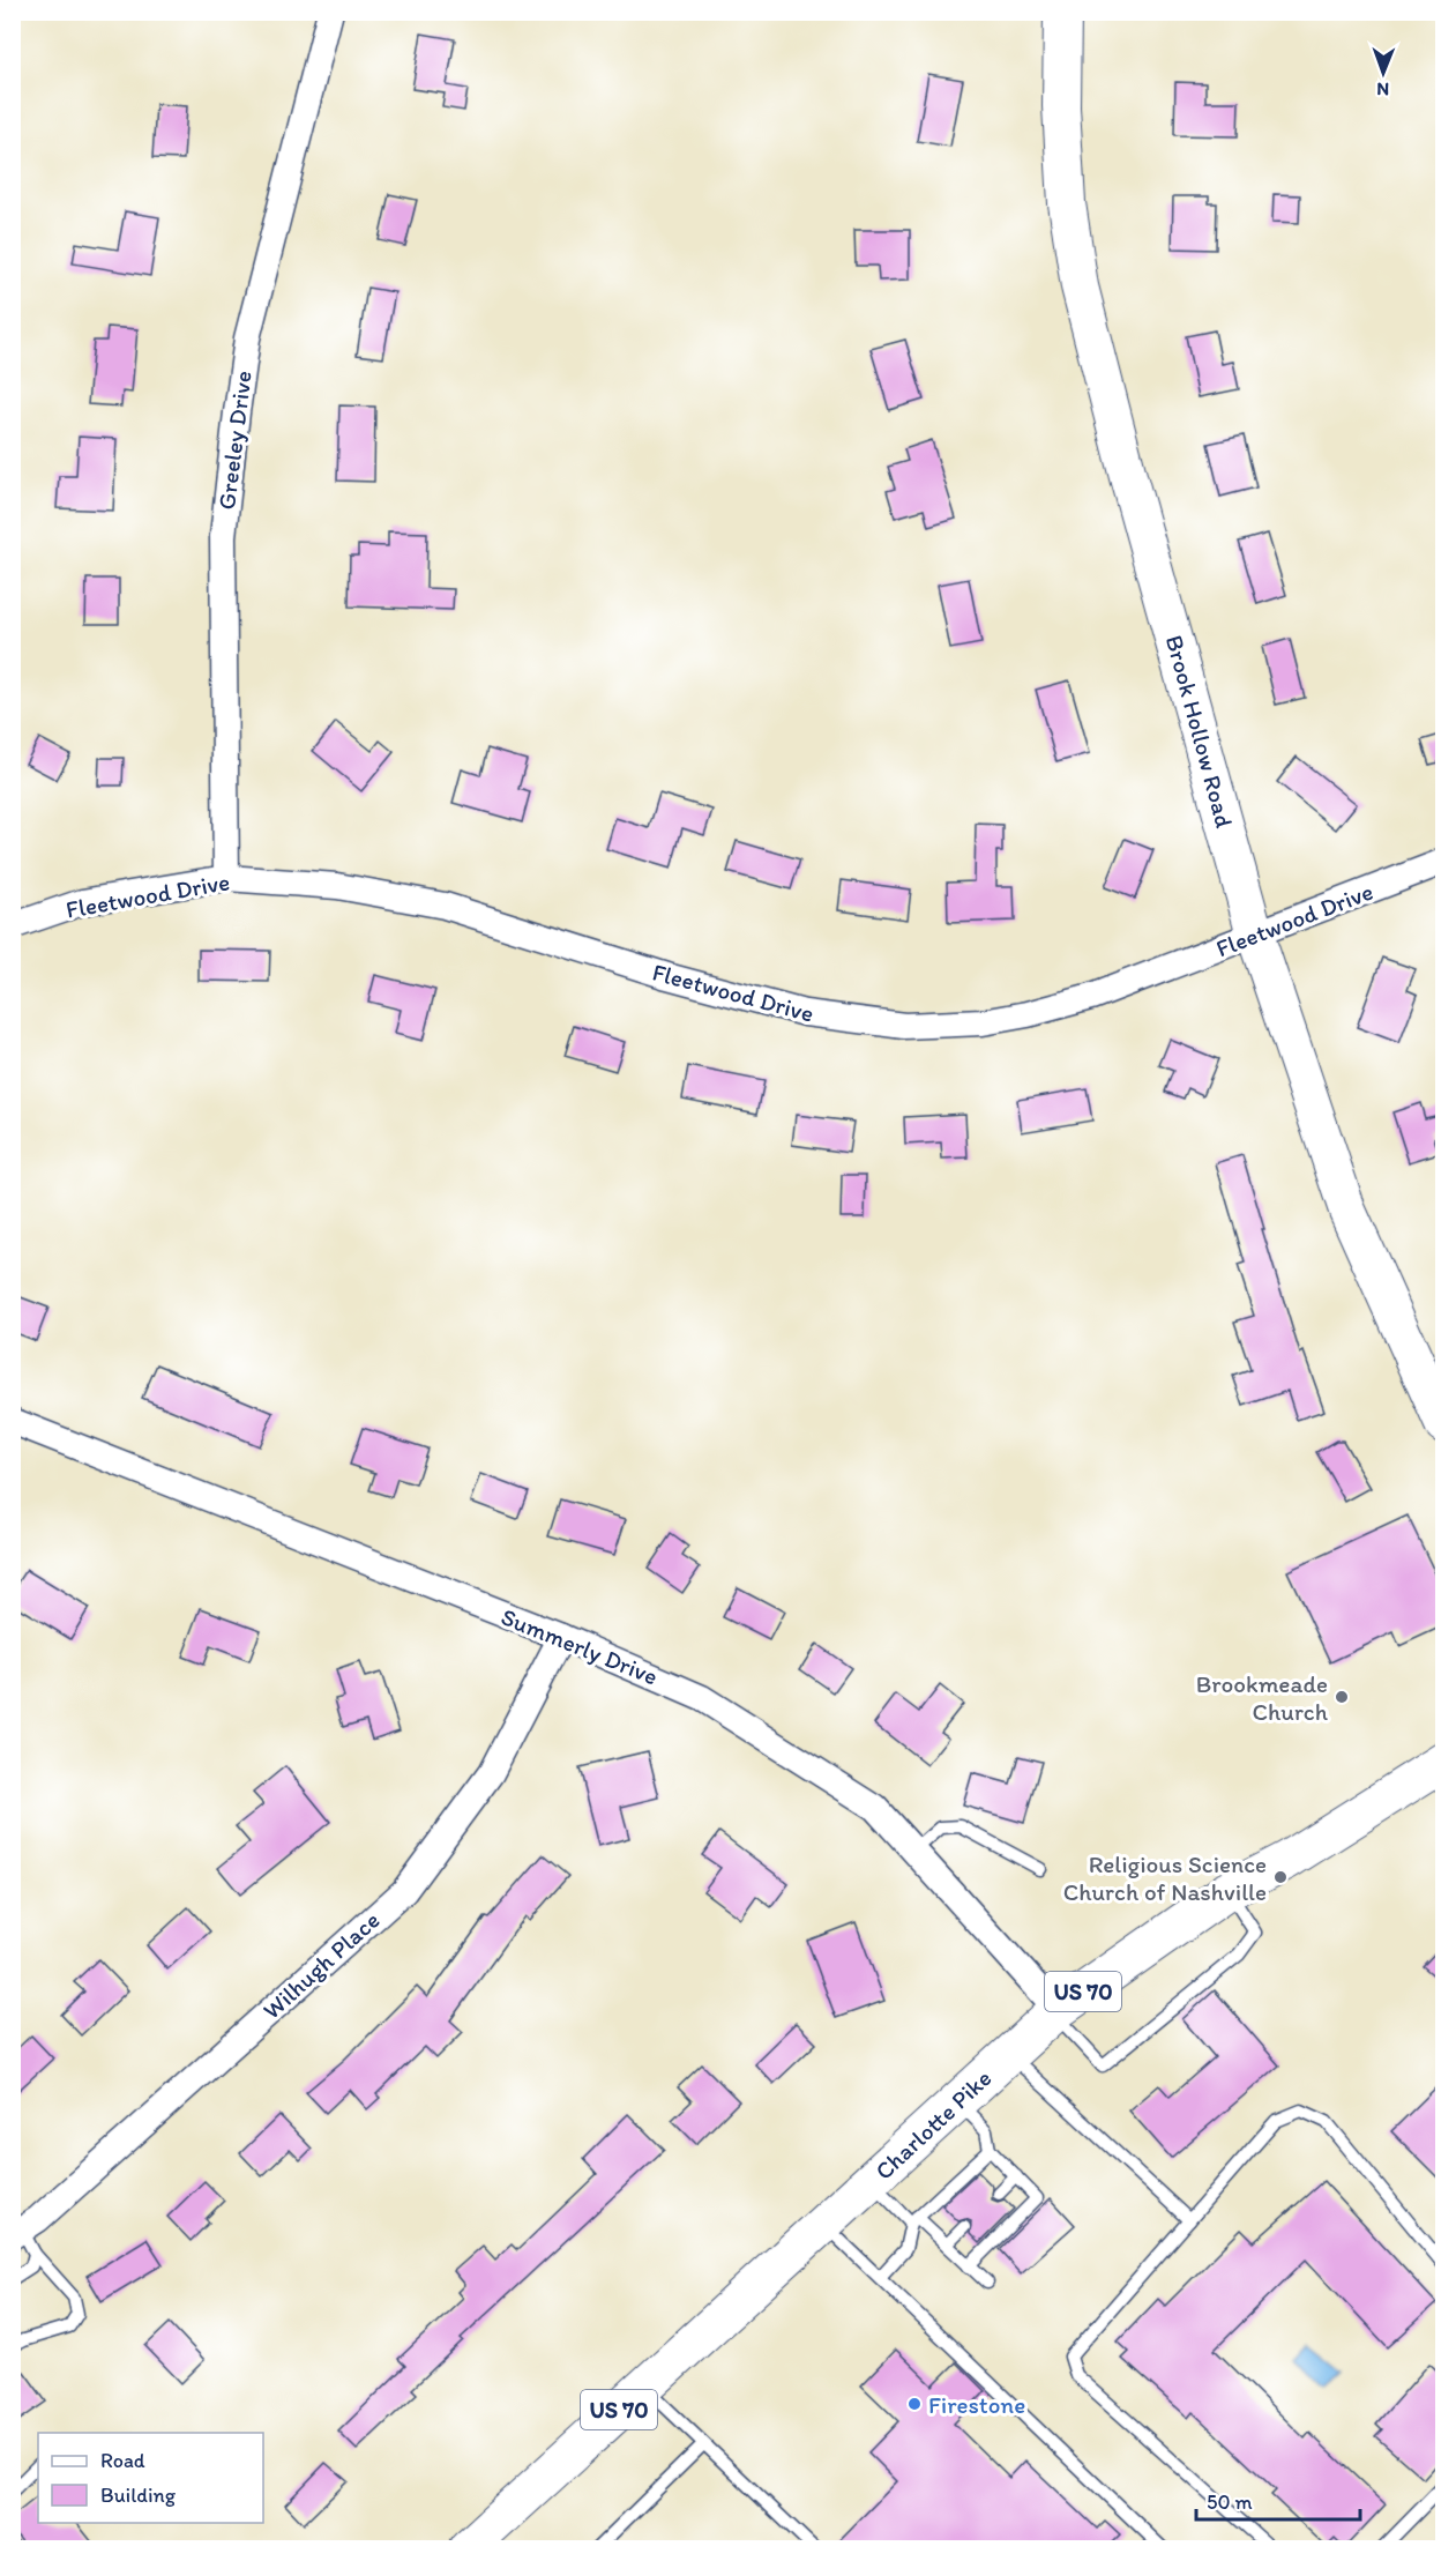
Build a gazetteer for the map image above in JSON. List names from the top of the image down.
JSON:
{
  "streets": {
    "main road": ["US 70", "Charlotte Pike"],
    "street": [
      "Greeley Drive",
      "Brook Hollow Road",
      "Fleetwood Drive",
      "Summerly Drive",
      "Wilhugh Place"
    ]
  },
  "crossings": [
    ["Greeley Drive", "Fleetwood Drive"],
    ["Brook Hollow Road", "Fleetwood Drive"],
    ["Summerly Drive", "Wilhugh Place"],
    ["Summerly Drive", "Charlotte Pike"]
  ],
  "places": ["Brookmeade Church", "Religious Science Church of Nashville", "Firestone"],
  "legend": ["Road", "Building"],
  "scale_bar": "50 m",
  "north": "bottom"
}
